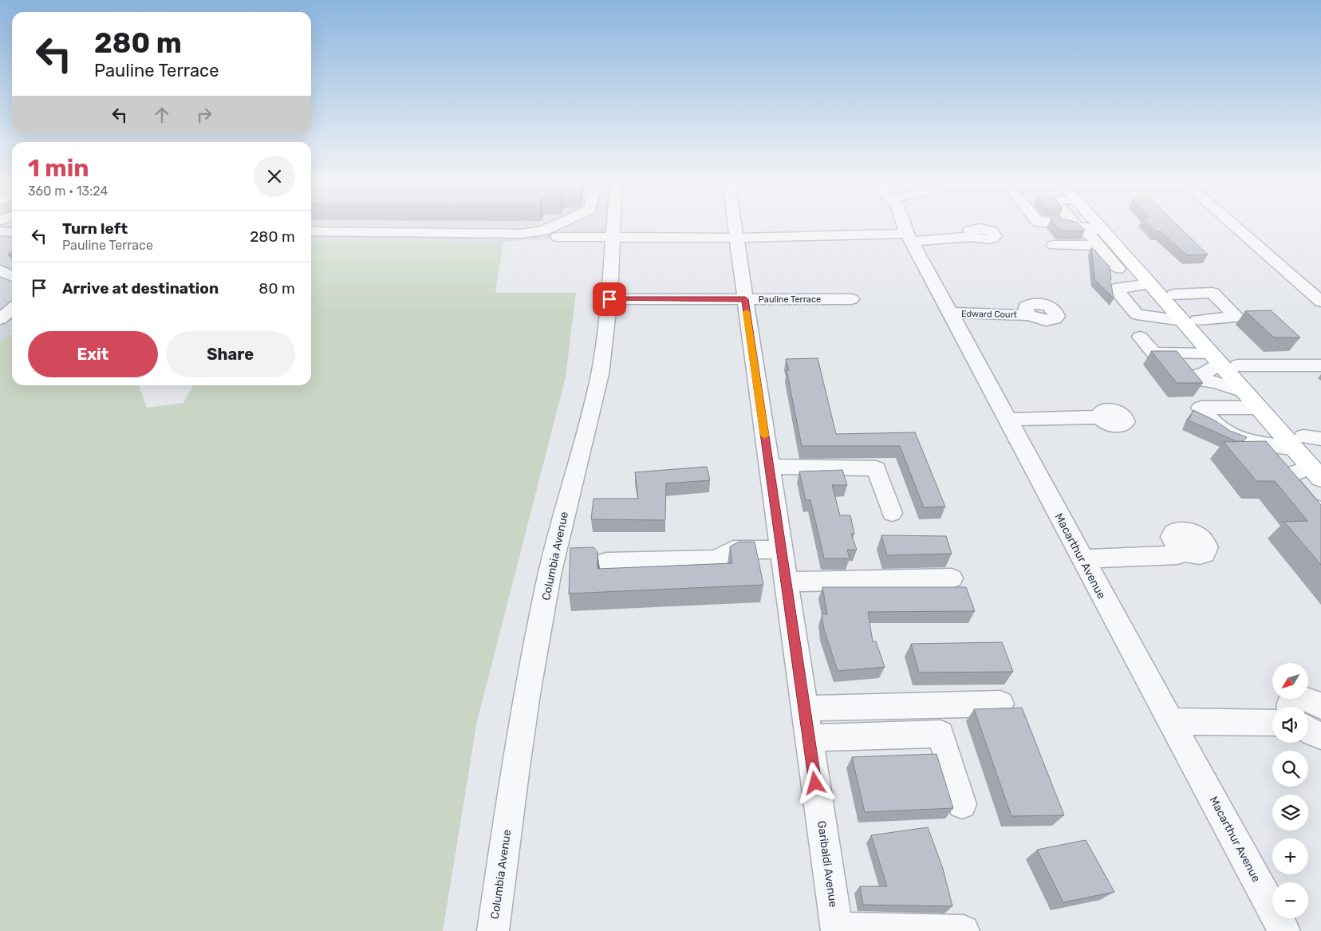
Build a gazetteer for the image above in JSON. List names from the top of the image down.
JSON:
{
  "streets": {
    "street": [
      "Pauline Terrace",
      "Edward Court",
      "Columbia Avenue",
      "Macarthur Avenue",
      "Garibaldi Avenue"
    ]
  },
  "crossings": [
    ["Pauline Terrace", "Columbia Avenue"],
    ["Pauline Terrace", "Garibaldi Avenue"],
    ["Edward Court", "Macarthur Avenue"]
  ],
  "north": "bottom left",
  "page": {
    "turn": ["280 m", "Pauline Terrace"],
    "heading": ["1 min", "360 m · 13:24"],
    "list": [
      {
        "name": "Turn left",
        "note": "Pauline Terrace",
        "value": "280 m"
      },
      {
        "name": "Arrive at destination",
        "value": "80 m"
      }
    ],
    "buttons": ["Exit", "Share"],
    "map_buttons": ["+", "−"]
  }
}
